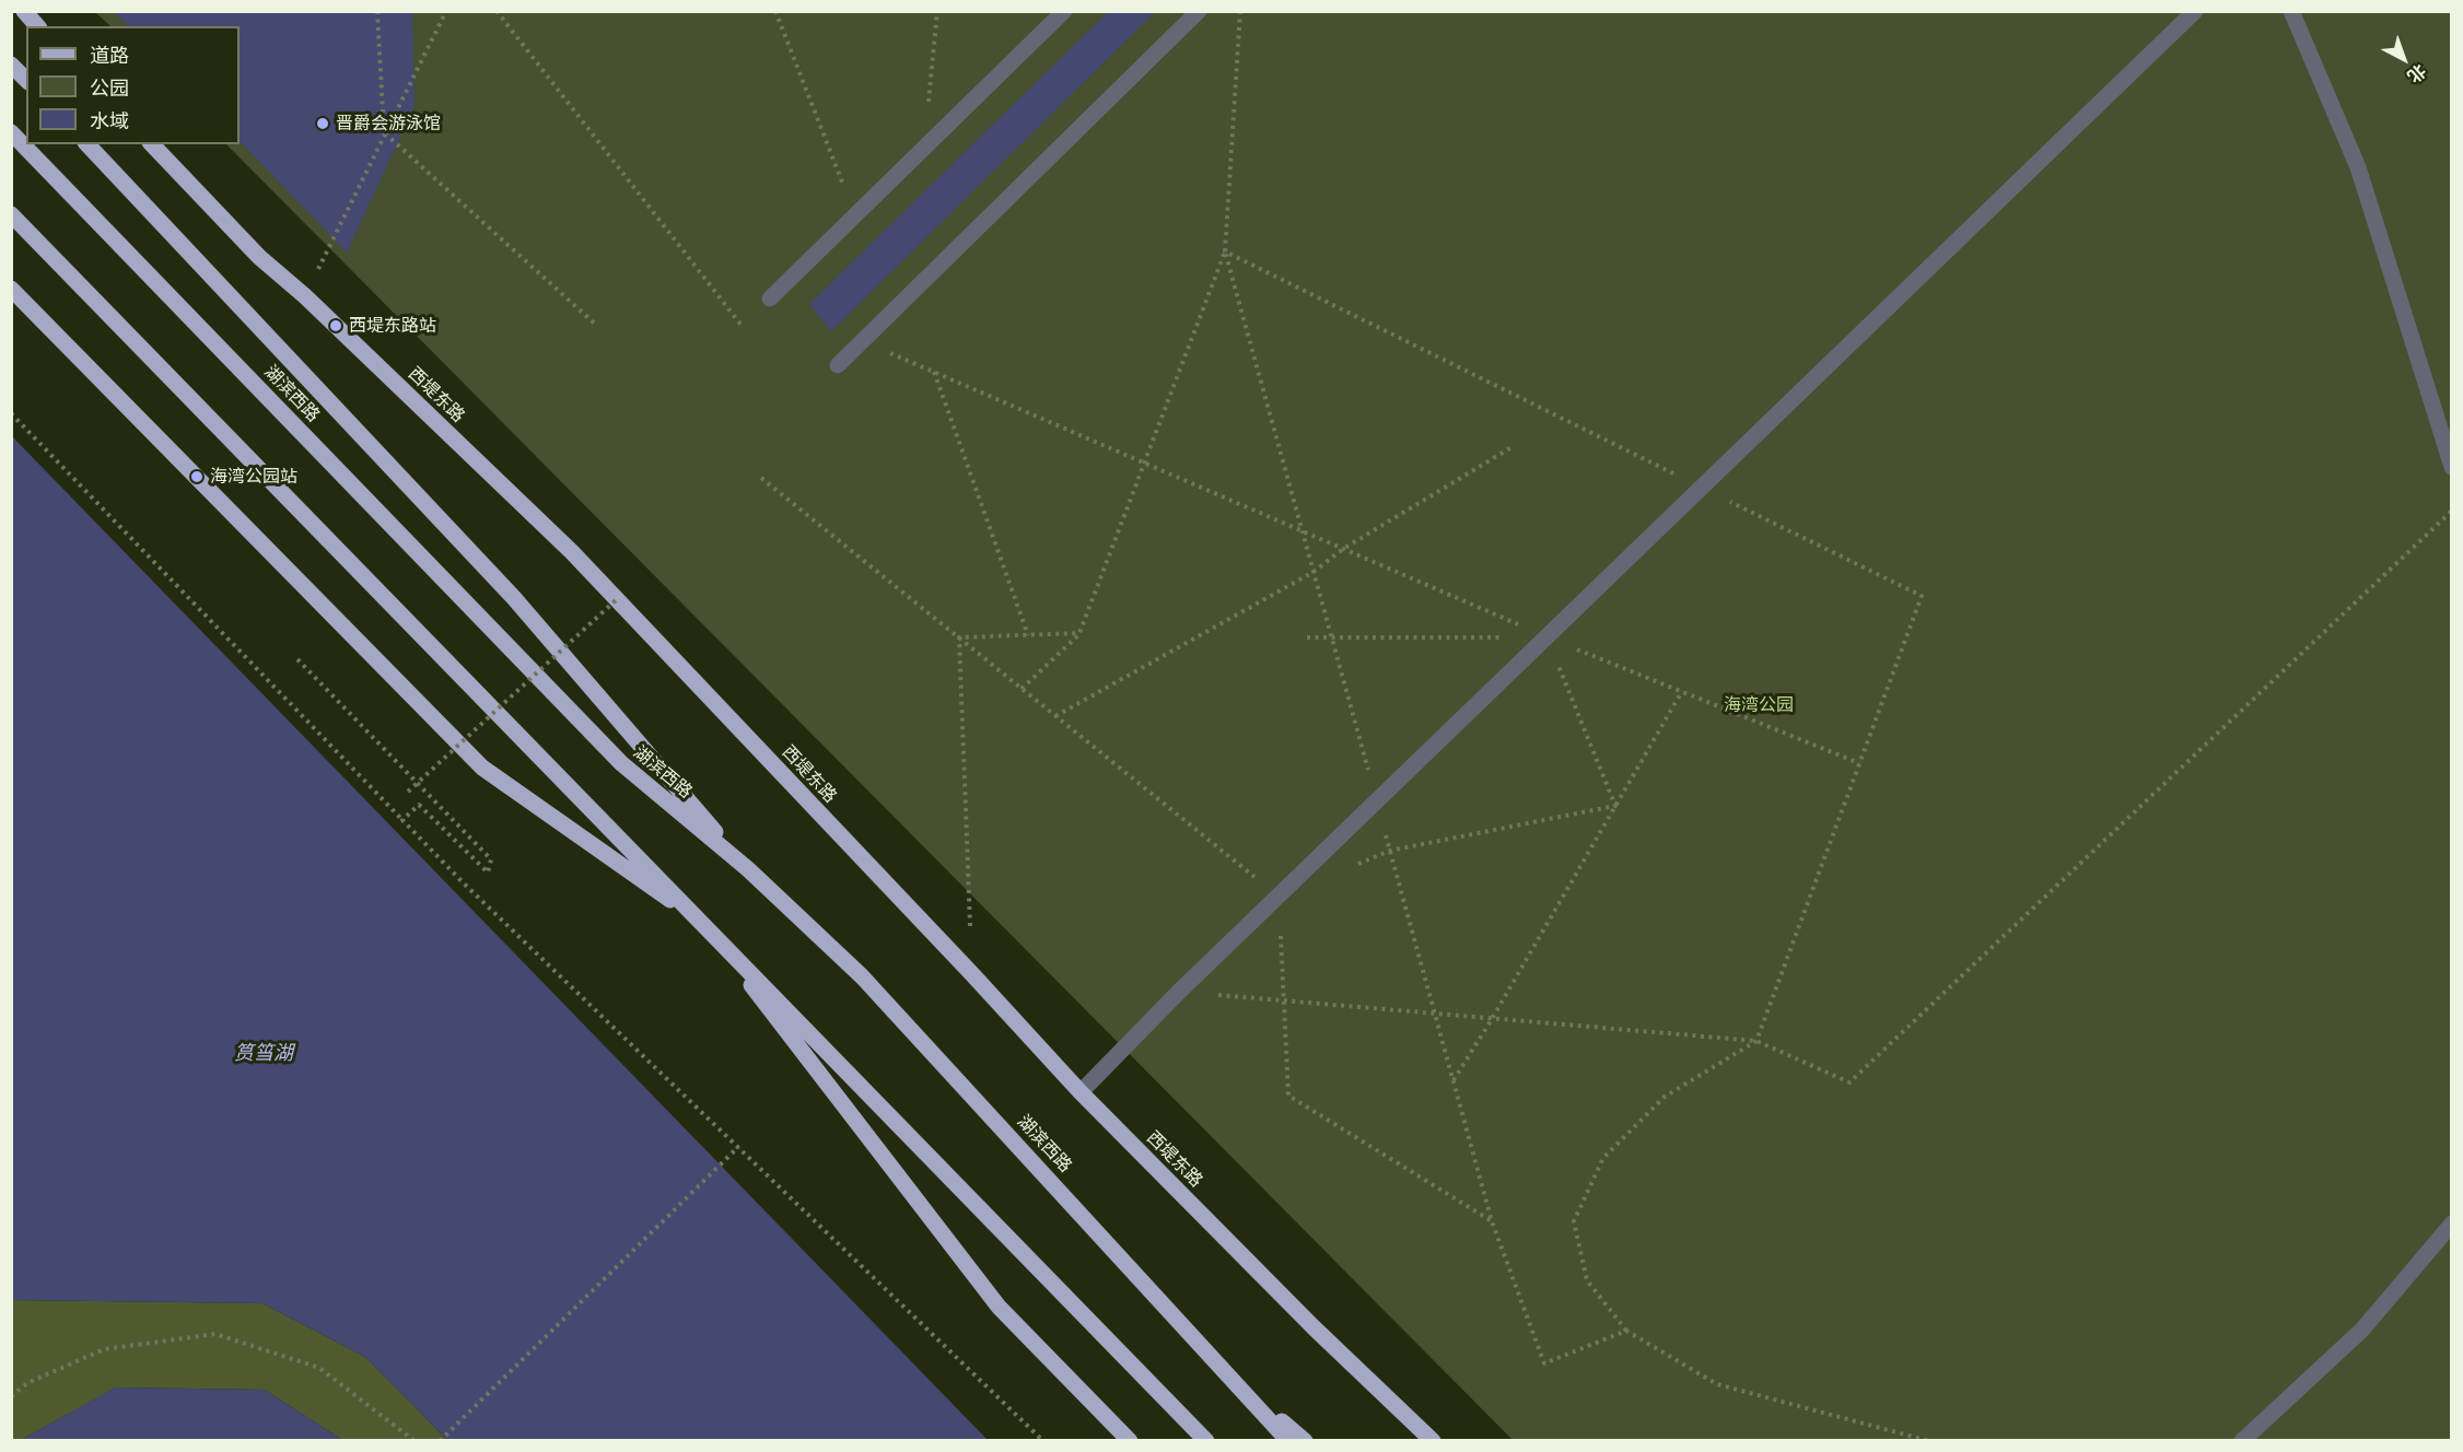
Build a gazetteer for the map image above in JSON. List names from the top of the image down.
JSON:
{
  "streets": {
    "main road": ["湖滨西路", "西堤东路"]
  },
  "water": ["筼筜湖"],
  "parks": ["海湾公园"],
  "places": ["晋爵会游泳馆", "西堤东路站", "海湾公园站"],
  "legend": ["道路", "公园", "水域"],
  "north": "bottom right"
}
